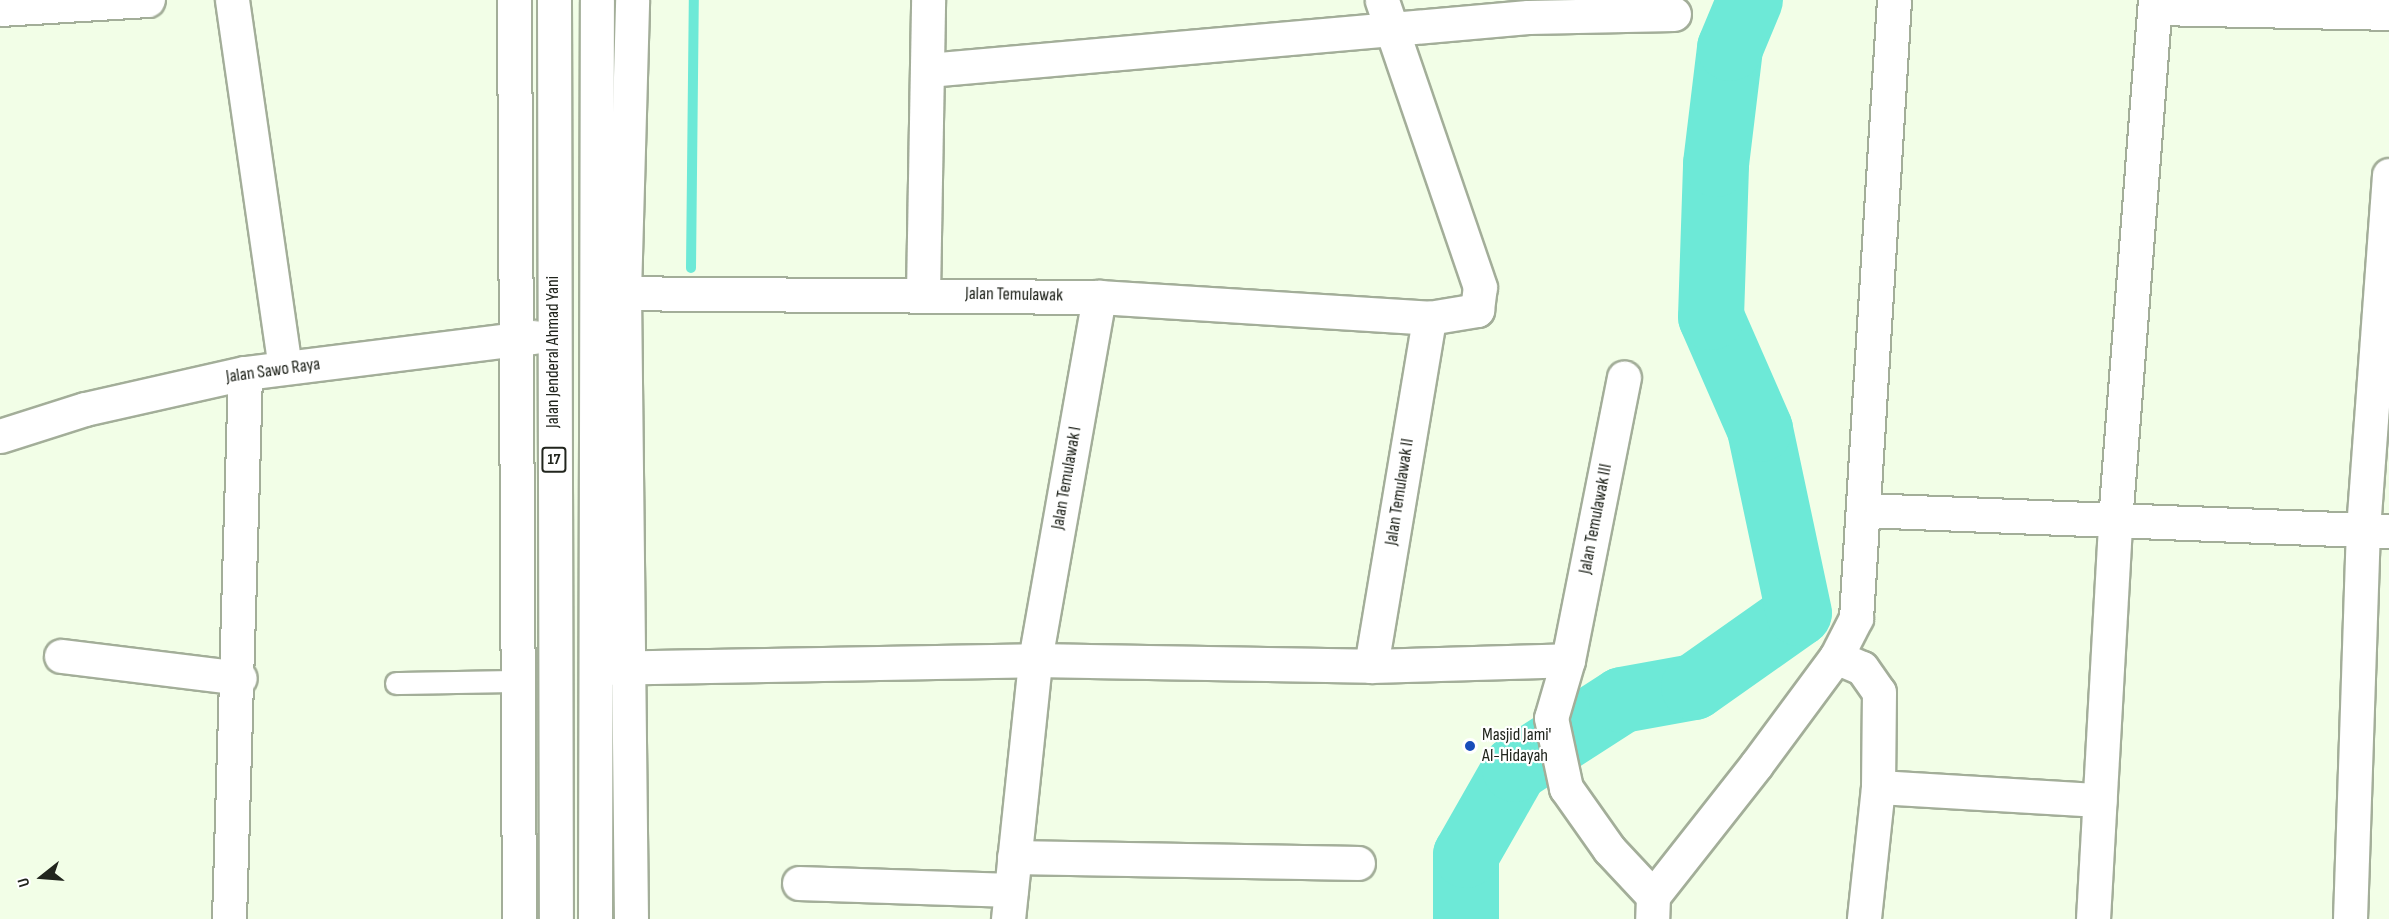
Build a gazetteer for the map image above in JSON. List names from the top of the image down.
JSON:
{
  "streets": {
    "main road": [
      "Jalan Temulawak",
      "Jalan Jenderal Ahmad Yani",
      "Jalan Sawo Raya",
      "17",
      "Jalan Temulawak I",
      "Jalan Temulawak II",
      "Jalan Temulawak III"
    ]
  },
  "crossings": [
    ["Jalan Temulawak", "Jalan Temulawak I"],
    ["Jalan Temulawak", "Jalan Temulawak II"],
    ["Jalan Jenderal Ahmad Yani", "Jalan Sawo Raya"]
  ],
  "places": ["Masjid Jami' Al-Hidayah"],
  "north": "left"
}
